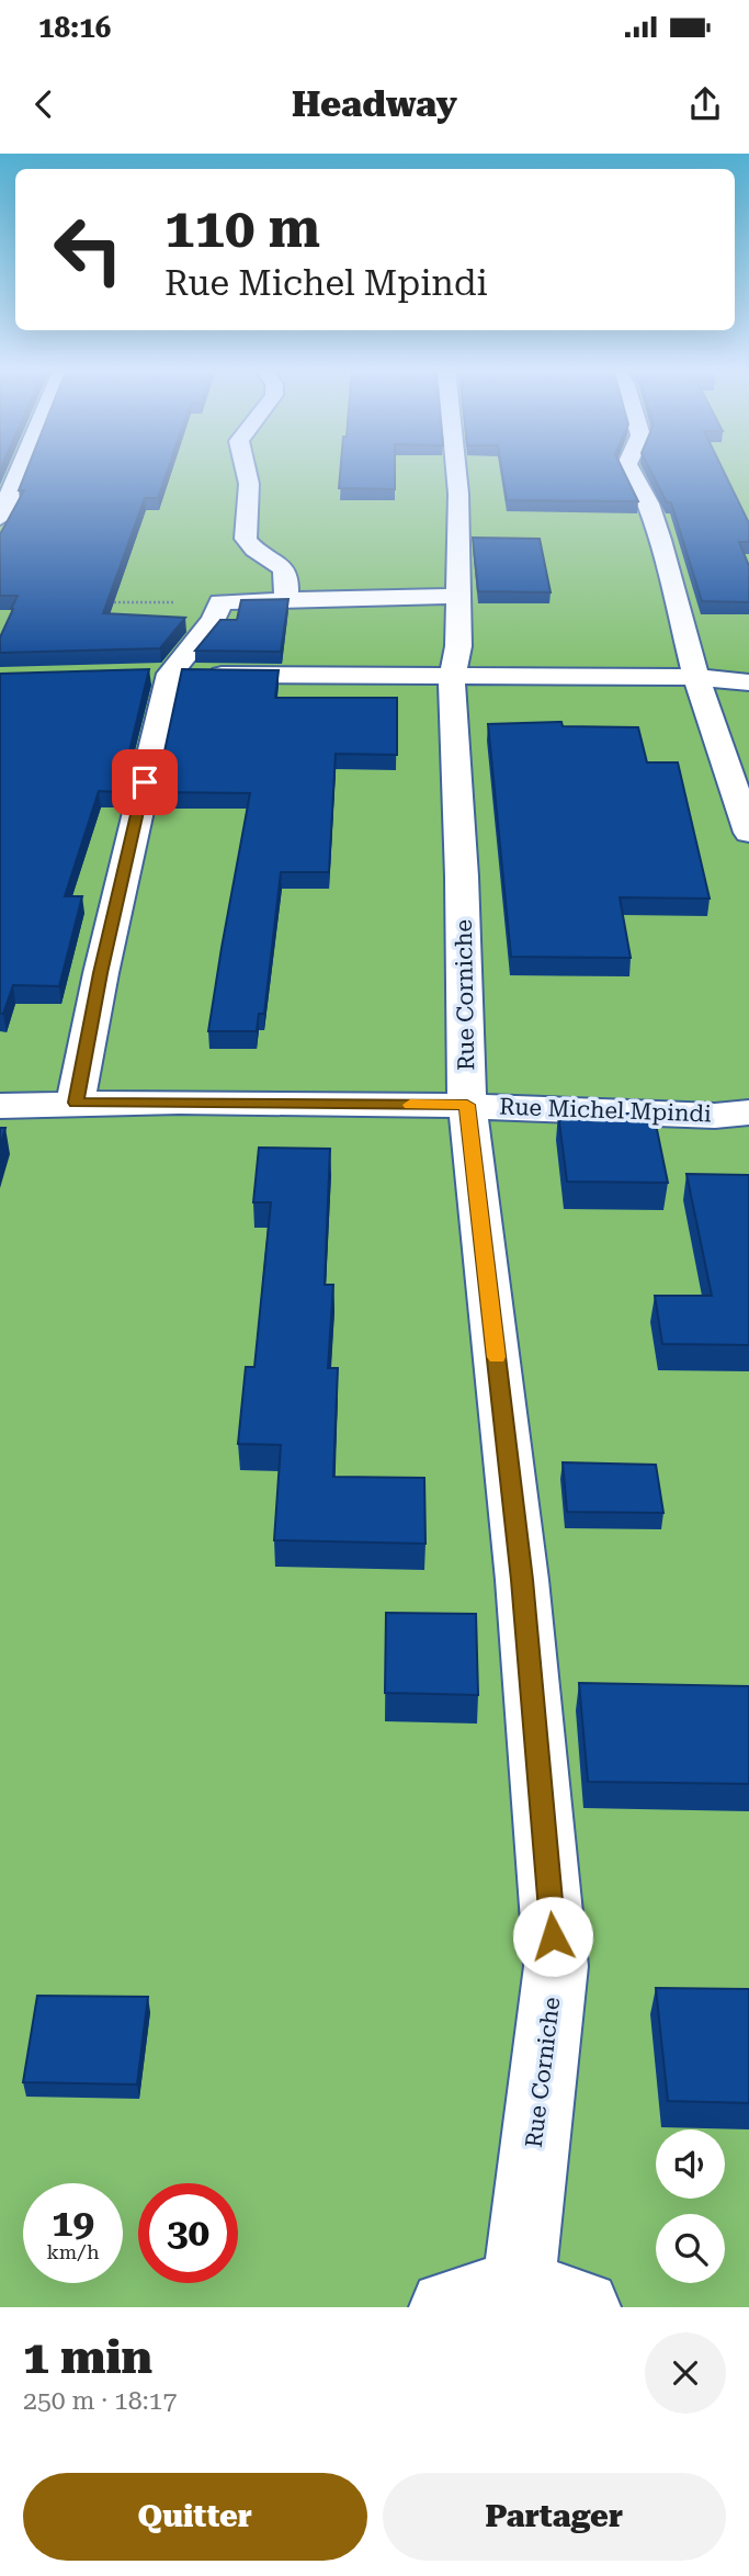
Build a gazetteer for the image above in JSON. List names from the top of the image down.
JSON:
{
  "streets": {
    "street": ["Rue Corniche", "Rue Michel Mpindi"]
  },
  "crossings": [
    ["Rue Corniche", "Rue Michel Mpindi"]
  ],
  "page": {
    "status": "18:16",
    "header": "Headway",
    "turn": ["110 m", "Rue Michel Mpindi"],
    "speed": "19 km/h",
    "limit": "30",
    "heading": ["1 min", "250 m · 18:17"],
    "buttons": ["Quitter", "Partager"]
  }
}
